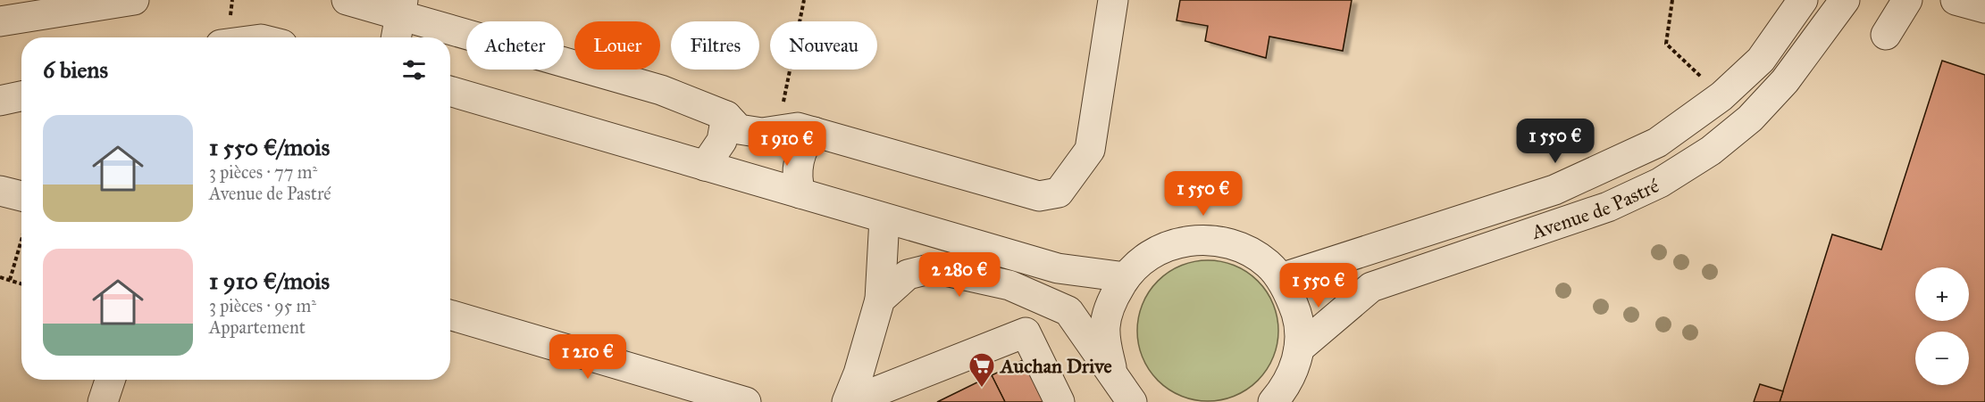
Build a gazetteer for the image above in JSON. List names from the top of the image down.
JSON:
{
  "streets": {
    "street": ["Avenue de Pastré"]
  },
  "places": {
    "supermarket": ["Auchan Drive"]
  },
  "page": {
    "chip": [
      "Acheter",
      "Louer",
      "Filtres",
      "Nouveau"
    ],
    "heading": "6 biens",
    "list": [
      {
        "name": "1 550 €/mois",
        "note": "3 pièces · 77 m² · Avenue de Pastré"
      },
      {
        "name": "1 910 €/mois",
        "note": "3 pièces · 95 m² · Appartement"
      }
    ],
    "price": [
      "1 550 €",
      "1 910 €",
      "1 550 €",
      "2 280 €",
      "1 550 €",
      "1 210 €"
    ],
    "map_buttons": ["+", "−"]
  }
}
